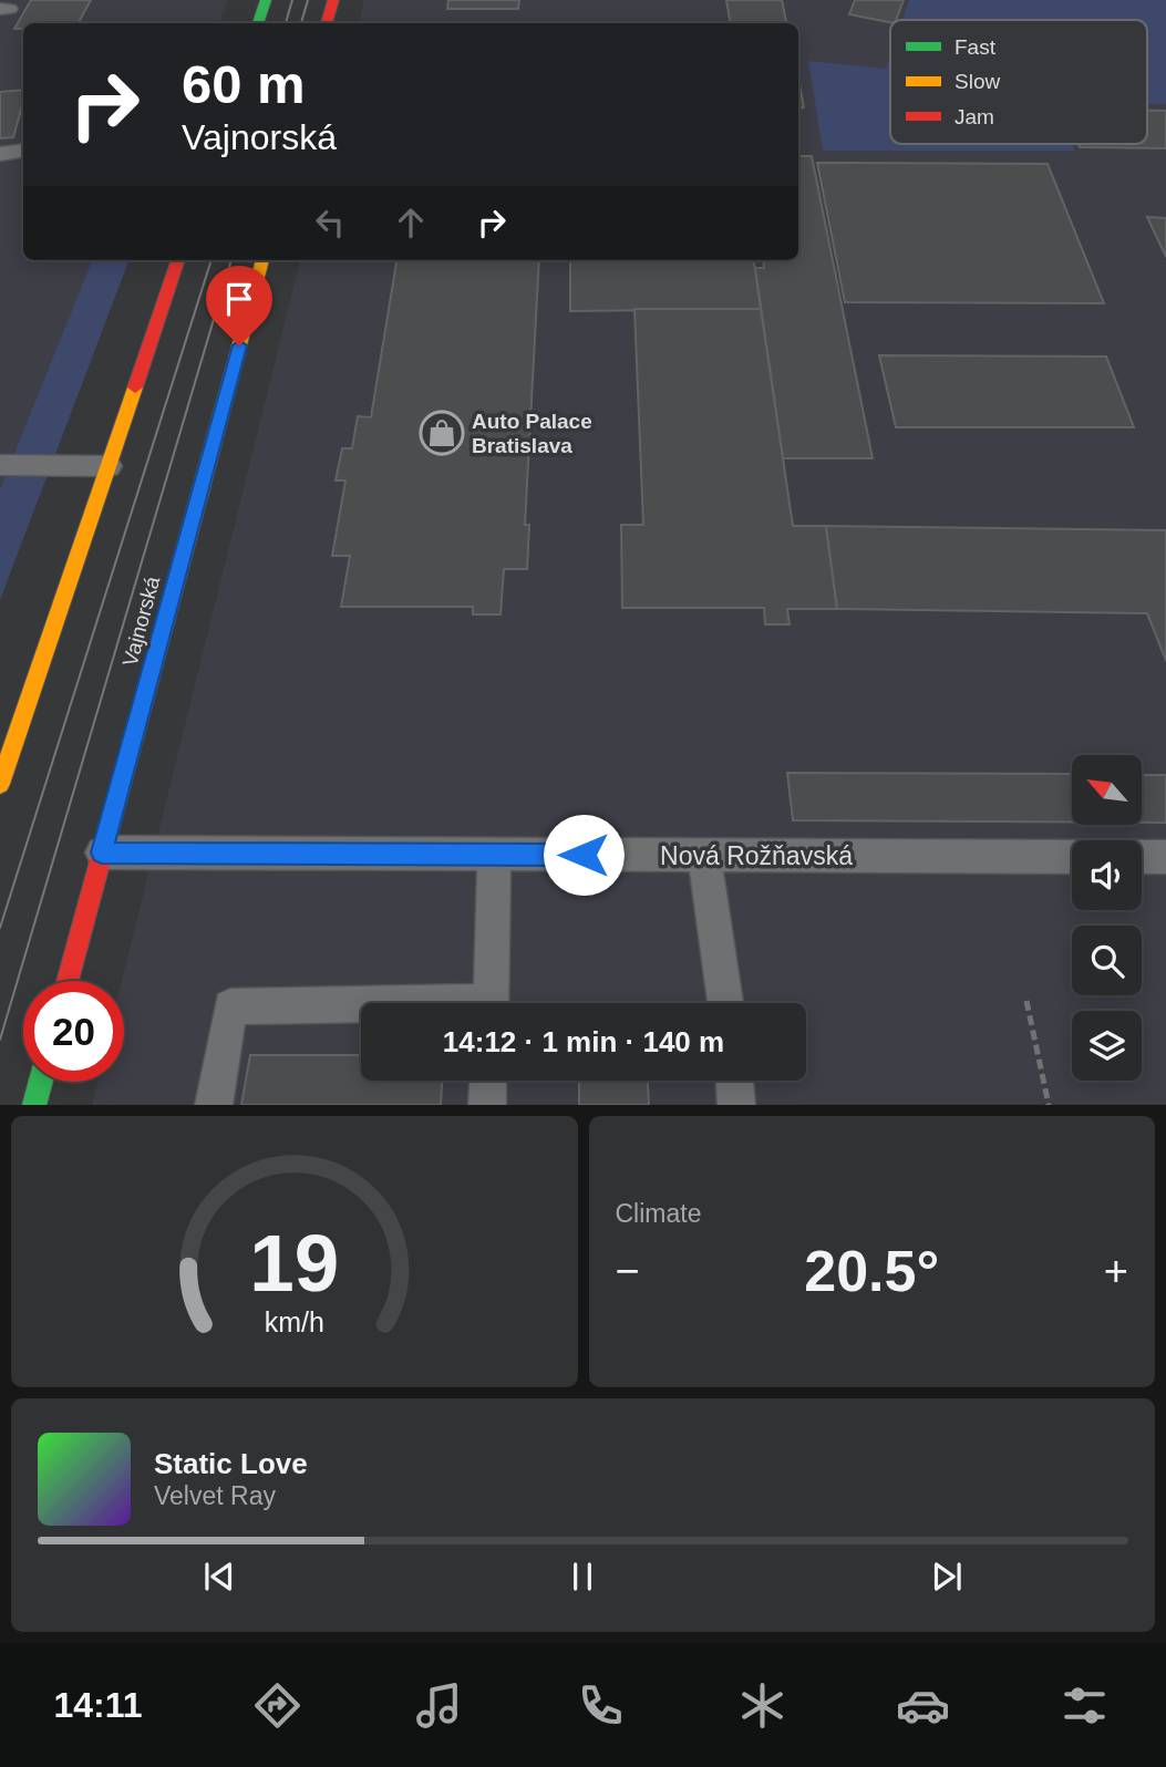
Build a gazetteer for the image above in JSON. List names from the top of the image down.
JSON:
{
  "streets": {
    "main road": ["Vajnorská"],
    "lane": ["Nová Rožňavská"]
  },
  "crossings": [
    ["Vajnorská", "Nová Rožňavská"]
  ],
  "places": {
    "shop": ["Auto Palace Bratislava"]
  },
  "legend": ["Fast", "Slow", "Jam"],
  "north": "top left",
  "page": {
    "turn": ["60 m", "Vajnorská"],
    "limit": "20",
    "trip": "14:12 · 1 min · 140 m",
    "tile": "Climate",
    "heat": ["−", "20.5°", "+"],
    "song": ["Static Love", "Velvet Ray"],
    "tabs": "14:11",
    "gauge": ["19", "km/h"]
  }
}
